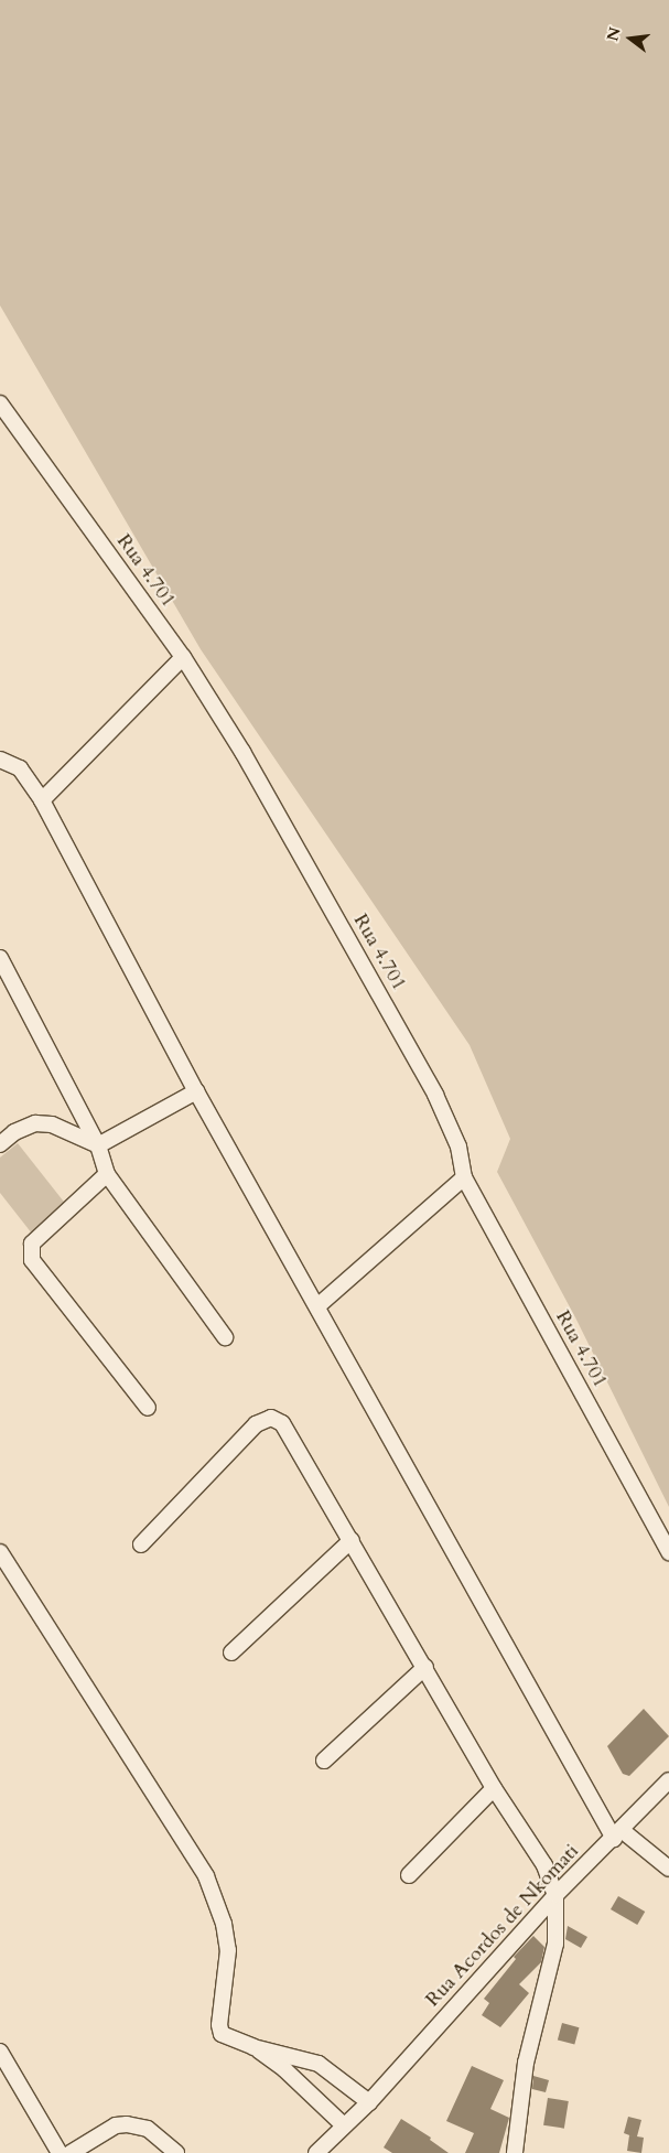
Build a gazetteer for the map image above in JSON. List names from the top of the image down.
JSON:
{
  "streets": {
    "street": ["Rua 4.701", "Rua Acordos de Nkomati"]
  },
  "north": "left"
}
